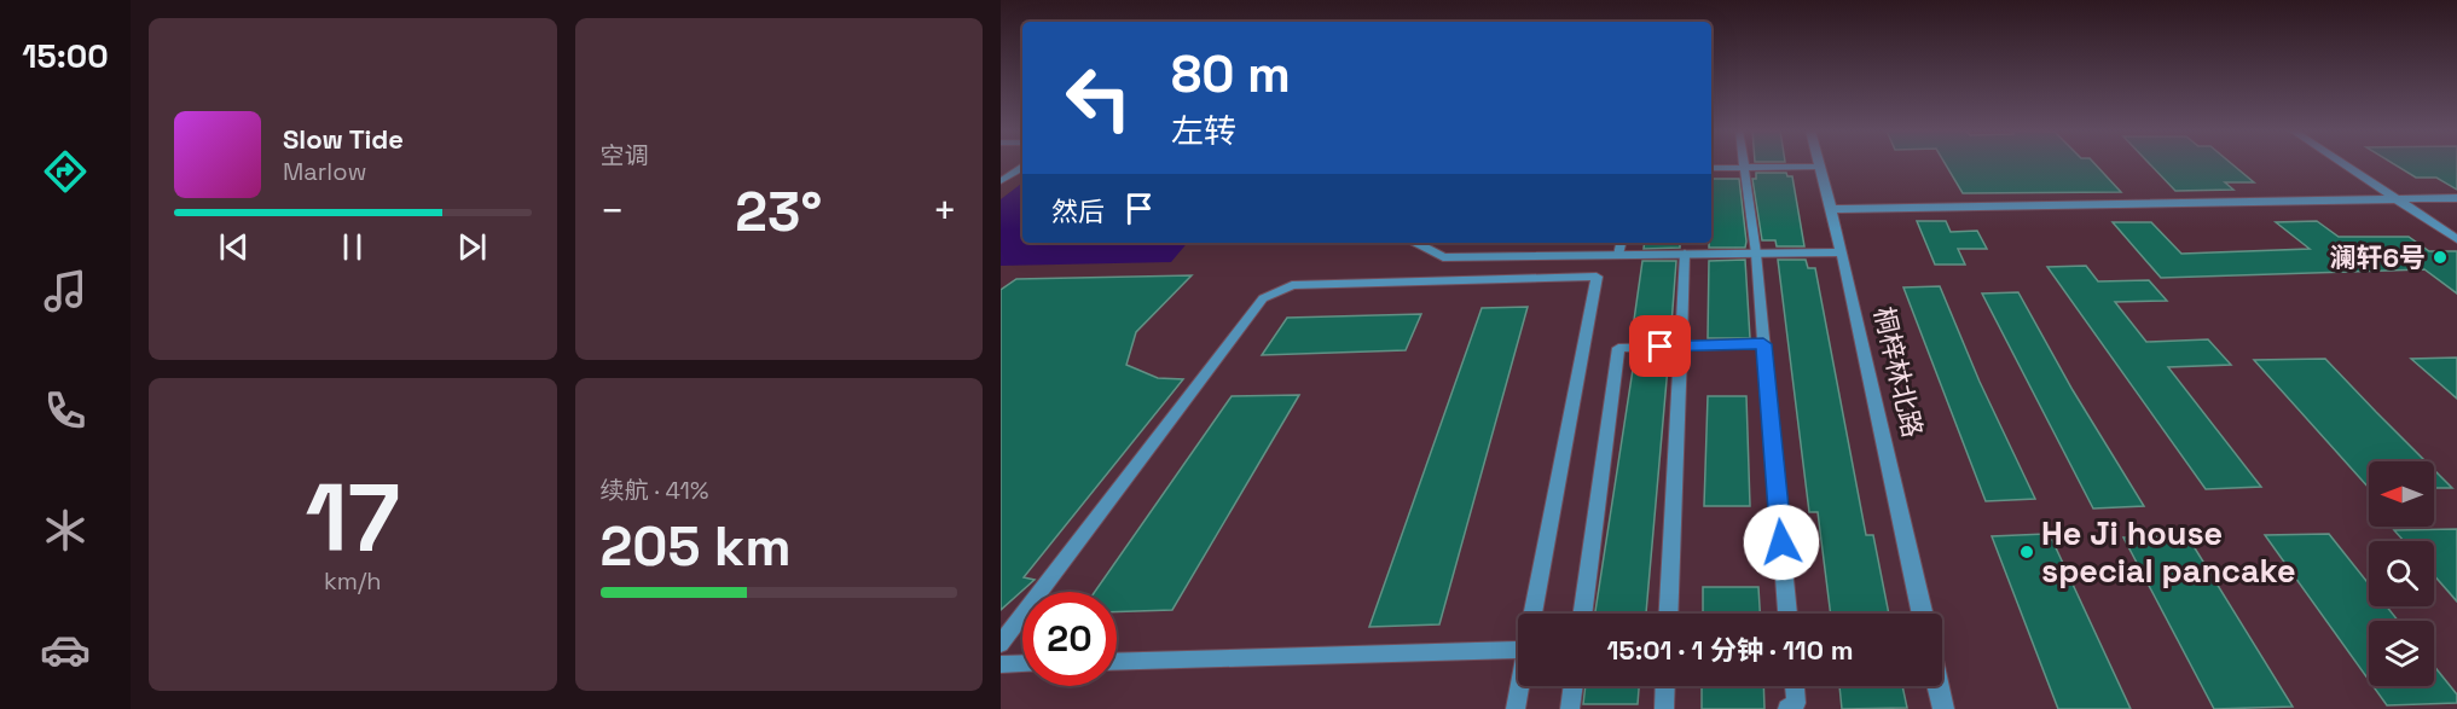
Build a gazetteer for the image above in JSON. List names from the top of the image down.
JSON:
{
  "streets": {
    "street": ["桐梓林北路"]
  },
  "places": ["澜轩6号", "He Ji house special pancake"],
  "north": "left",
  "page": {
    "tabs": "15:00",
    "tile": [
      "空调",
      ["17", "km/h"],
      ["续航 · 41%", "205 km"]
    ],
    "turn": ["80 m", "左转"],
    "song": ["Slow Tide", "Marlow"],
    "then": "然后",
    "heat": ["−", "23°", "+"],
    "limit": "20",
    "trip": "15:01 · 1 分钟 · 110 m"
  }
}
